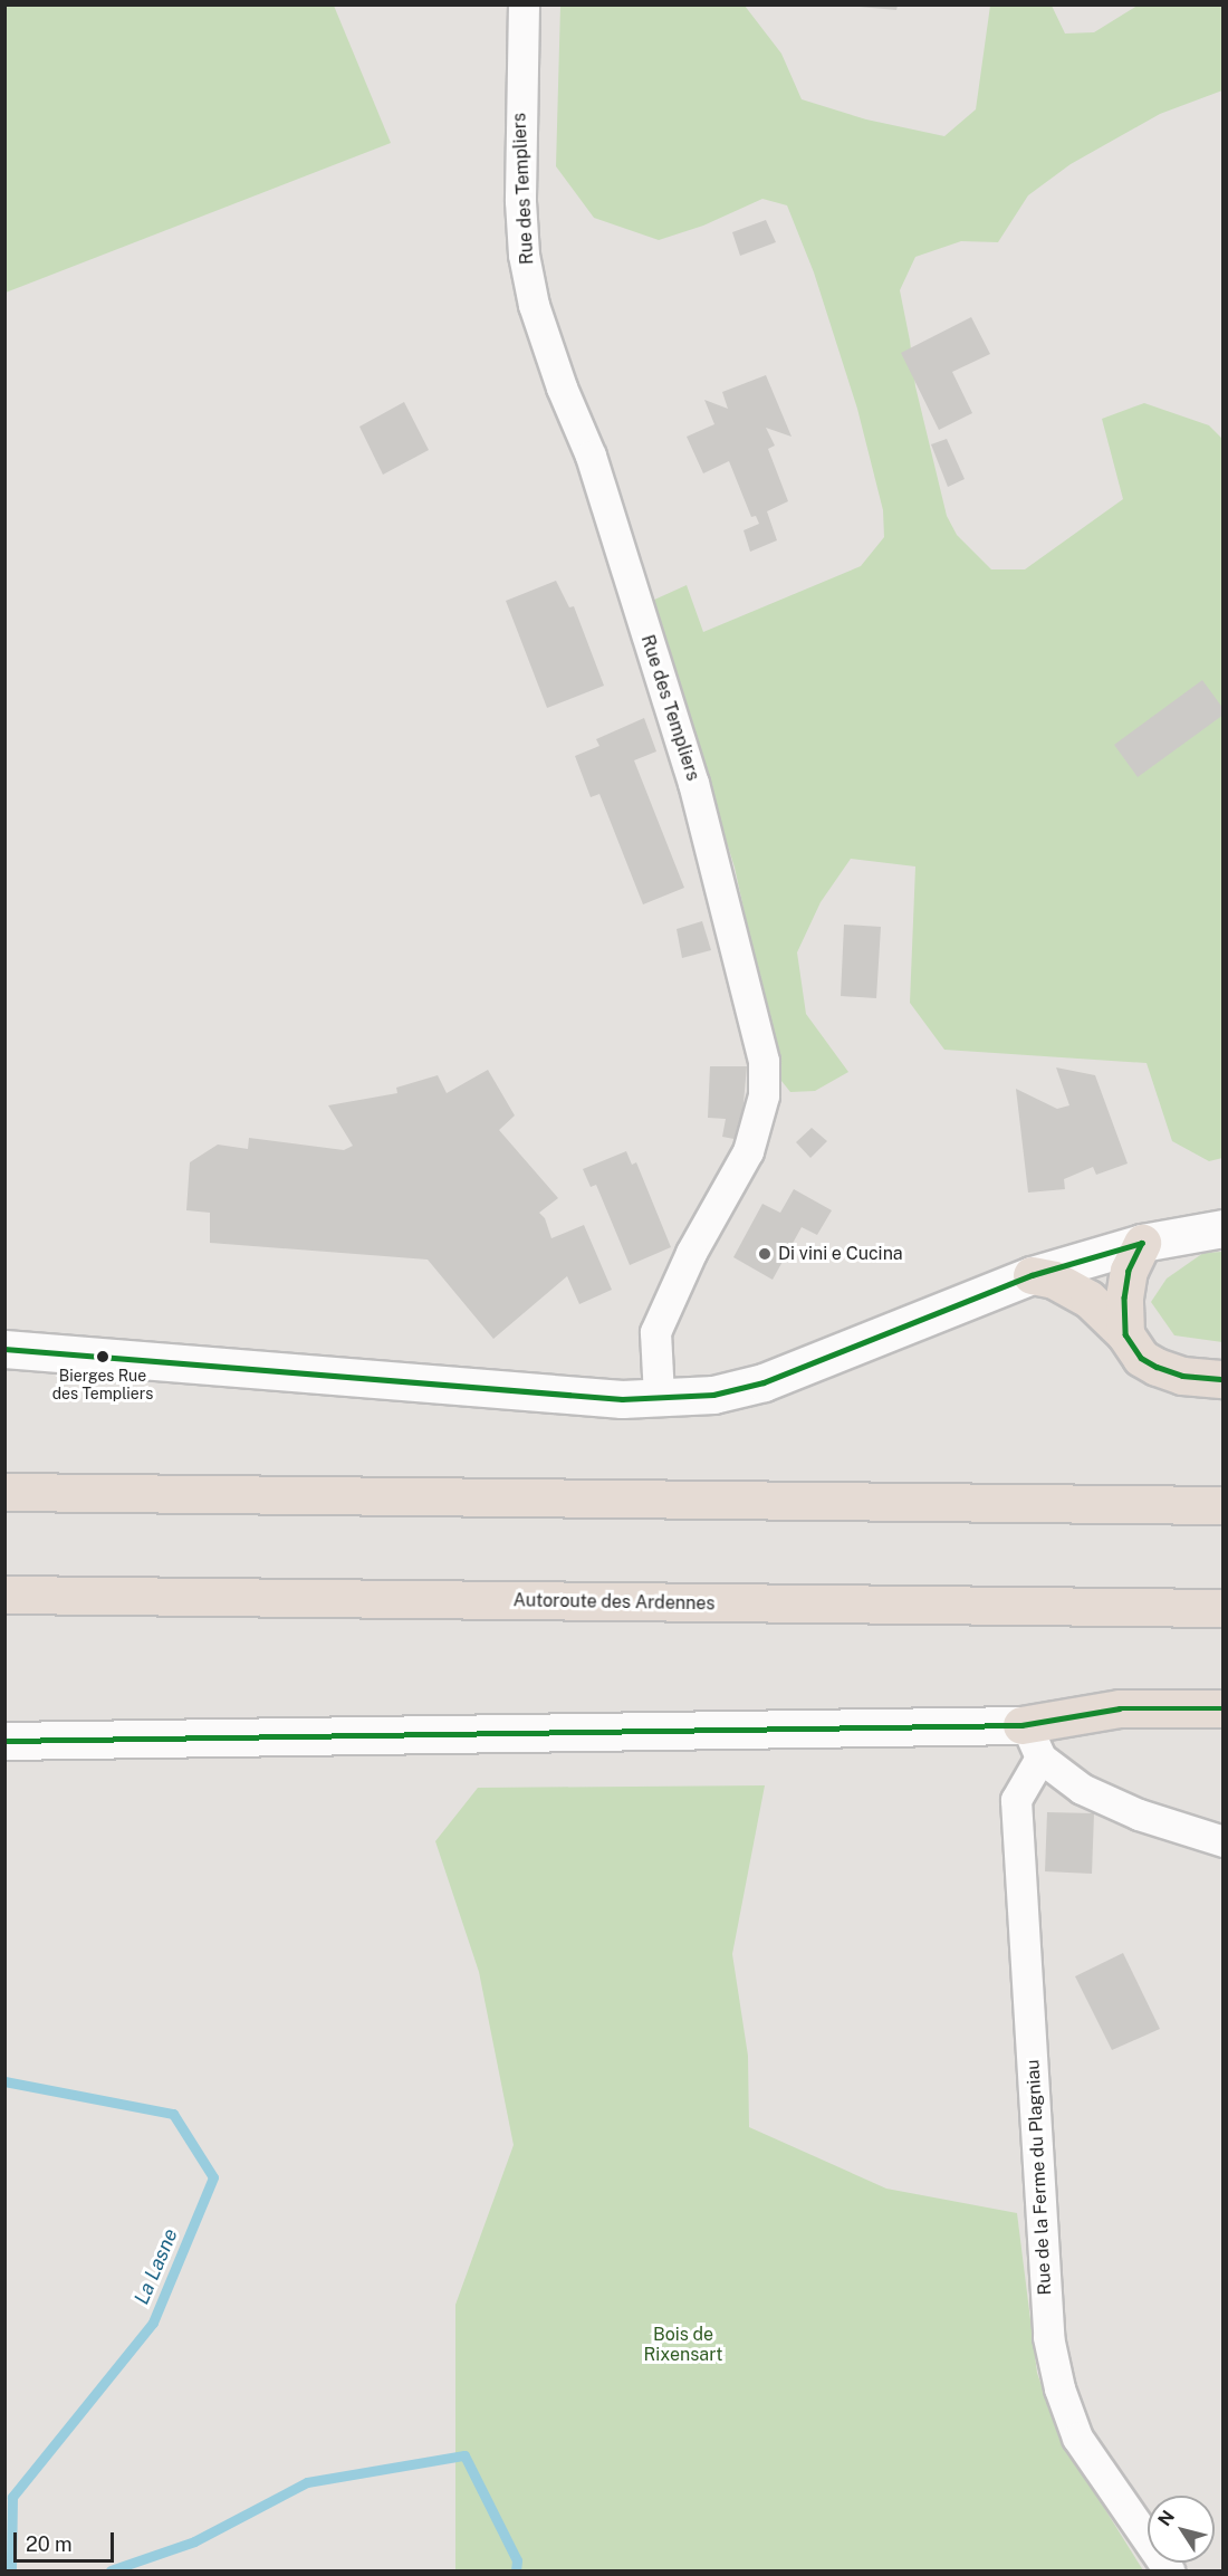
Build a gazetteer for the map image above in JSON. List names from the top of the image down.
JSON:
{
  "streets": {
    "highway": ["Autoroute des Ardennes"],
    "street": ["Rue des Templiers", "Rue de la Ferme du Plagniau"]
  },
  "water": ["La Lasne"],
  "parks": ["Bois de Rixensart"],
  "places": ["Di vini e Cucina", "Bierges Rue des Templiers"],
  "scale_bar": "20 m",
  "north": "top left"
}
